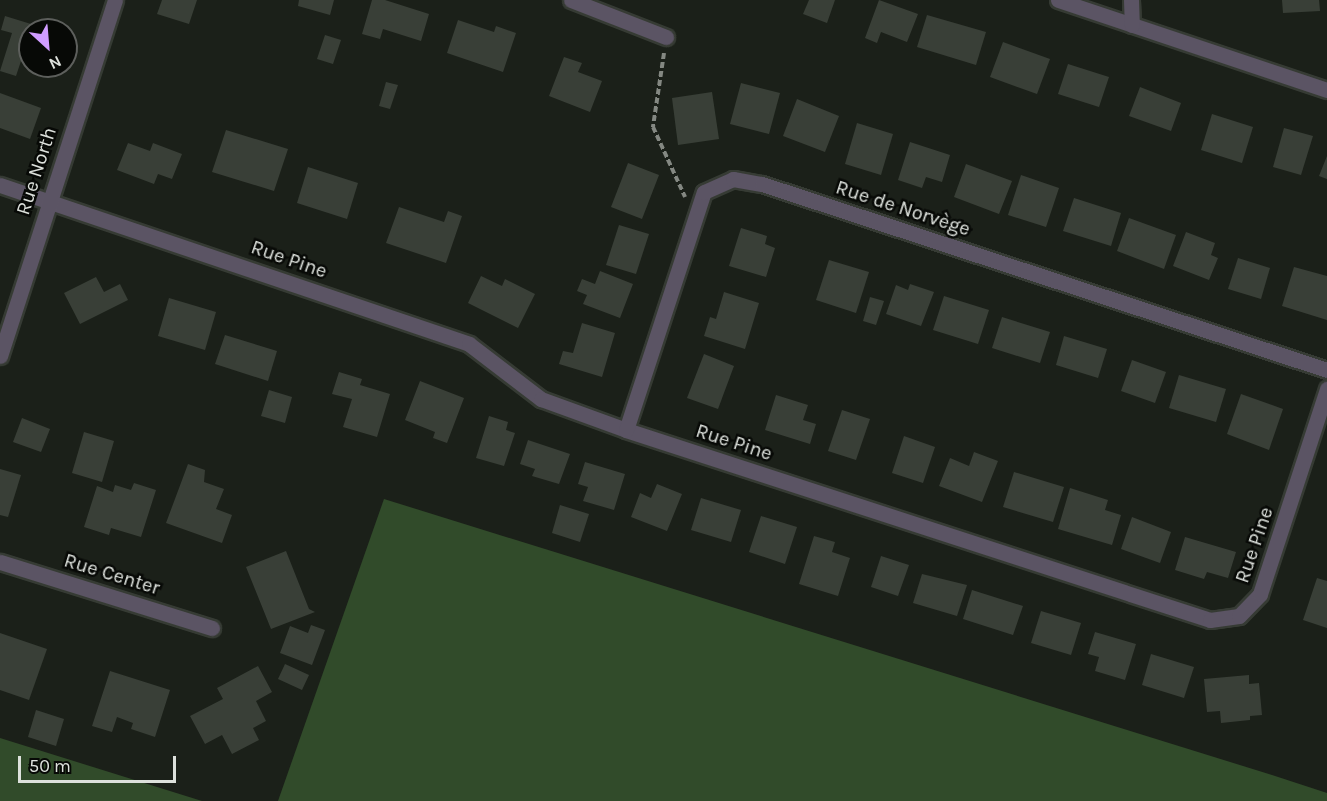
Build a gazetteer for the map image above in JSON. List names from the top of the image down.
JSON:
{
  "streets": {
    "street": [
      "Rue North",
      "Rue de Norvège",
      "Rue Pine",
      "Rue Center"
    ]
  },
  "crossings": [
    ["Rue North", "Rue Pine"],
    ["Rue de Norvège", "Rue Pine"]
  ],
  "scale_bar": "50 m",
  "north": "bottom right"
}
